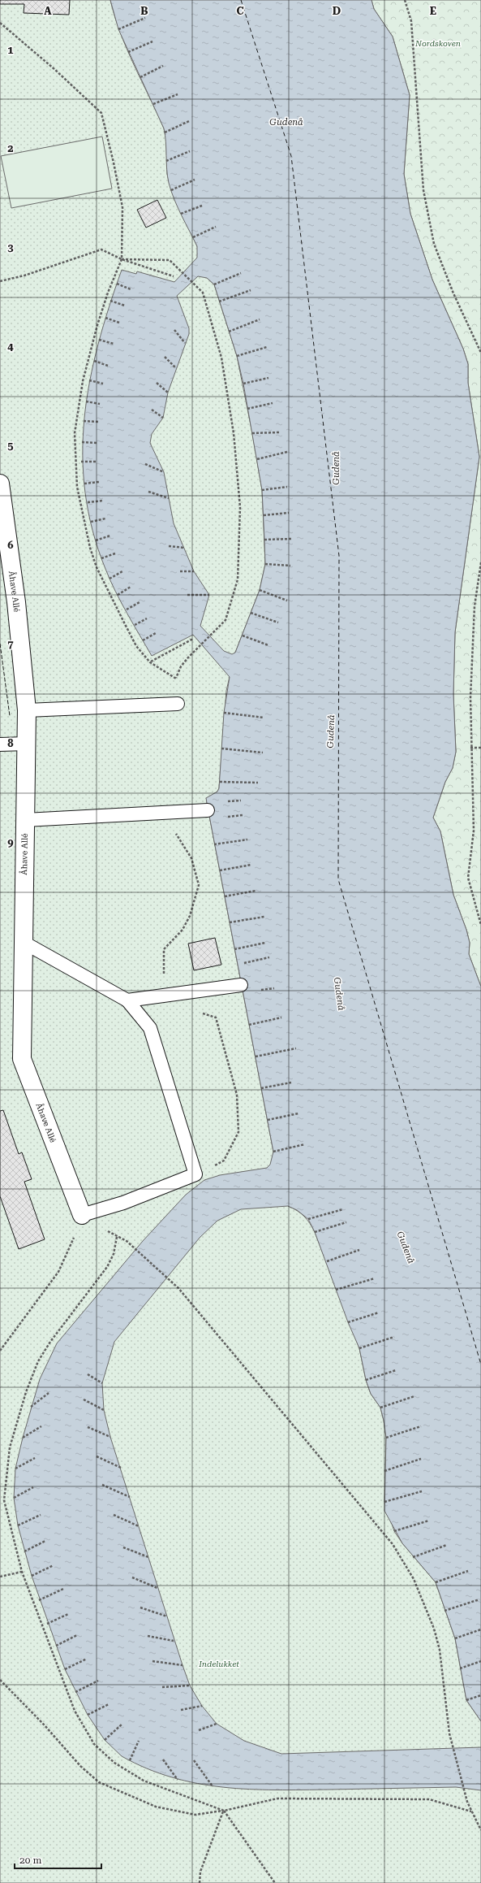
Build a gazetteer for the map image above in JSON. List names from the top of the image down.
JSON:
{
  "streets": {
    "street": ["Åhave Allé"]
  },
  "water": ["Gudenå"],
  "parks": ["Nordskoven", "Indelukket"],
  "scale_bar": "20 m",
  "grid": {
    "columns": [
      "A",
      "B",
      "C",
      "D",
      "E"
    ],
    "rows": [
      "1",
      "2",
      "3",
      "4",
      "5",
      "6",
      "7",
      "8",
      "9"
    ]
  }
}
